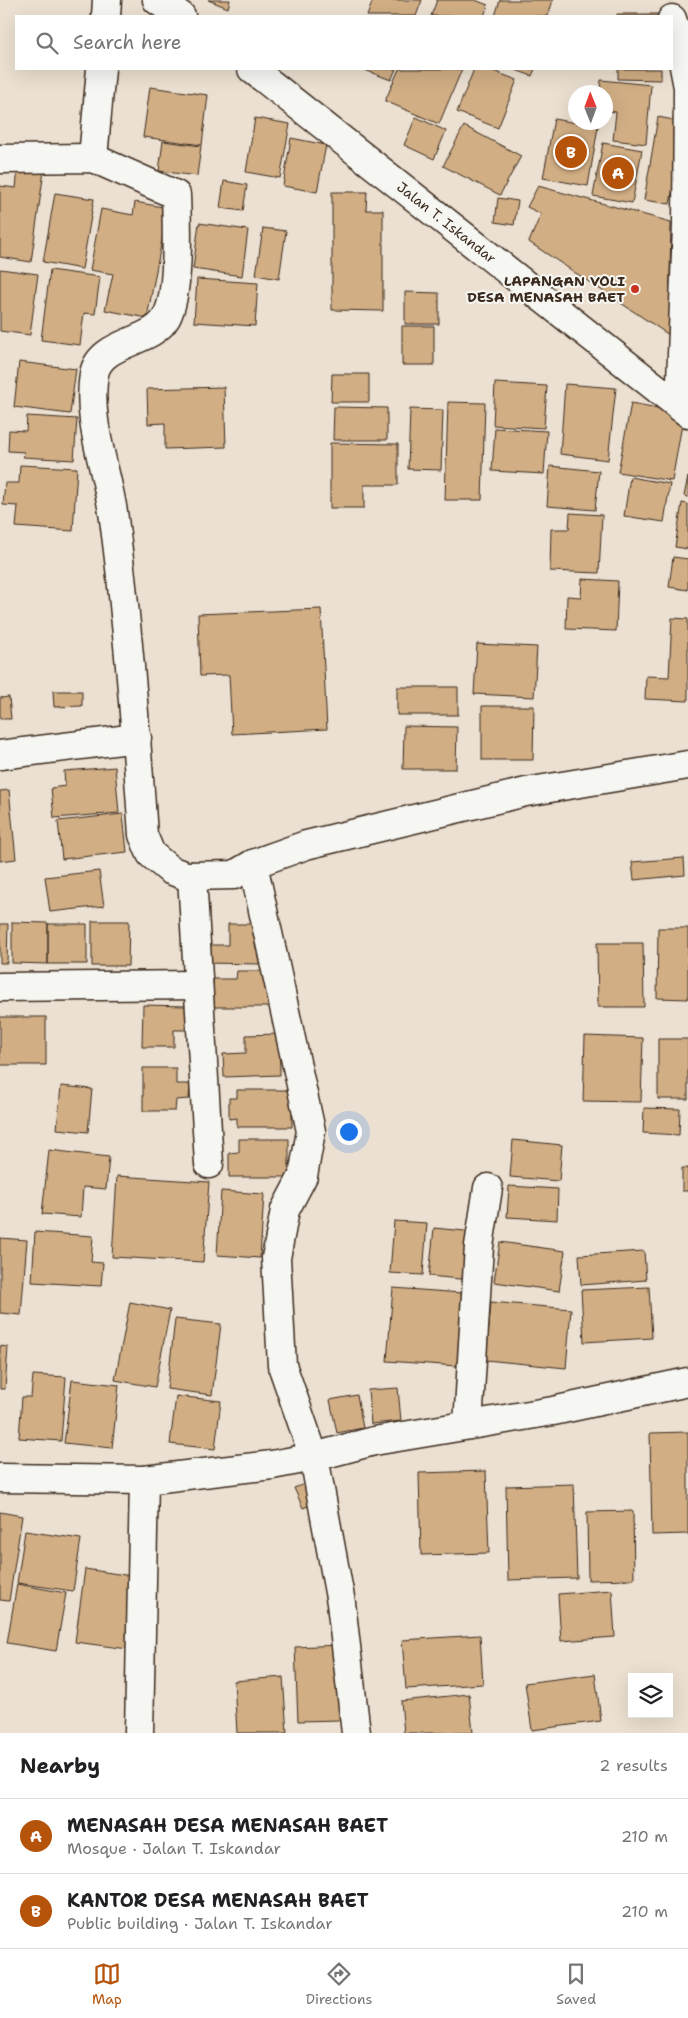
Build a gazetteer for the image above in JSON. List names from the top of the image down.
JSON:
{
  "streets": {
    "street": ["Jalan T. Iskandar"]
  },
  "places": ["LAPANGAN VOLI DESA MENASAH BAET"],
  "north": "top",
  "page": {
    "search": "Search here",
    "pins": ["B", "A"],
    "heading": ["Nearby", "2 results"],
    "list": [
      {
        "mark": "A",
        "name": "MENASAH DESA MENASAH BAET",
        "note": "Mosque · Jalan T. Iskandar",
        "value": "210 m"
      },
      {
        "mark": "B",
        "name": "KANTOR DESA MENASAH BAET",
        "note": "Public building · Jalan T. Iskandar",
        "value": "210 m"
      }
    ],
    "nav": ["Map", "Directions", "Saved"]
  }
}
